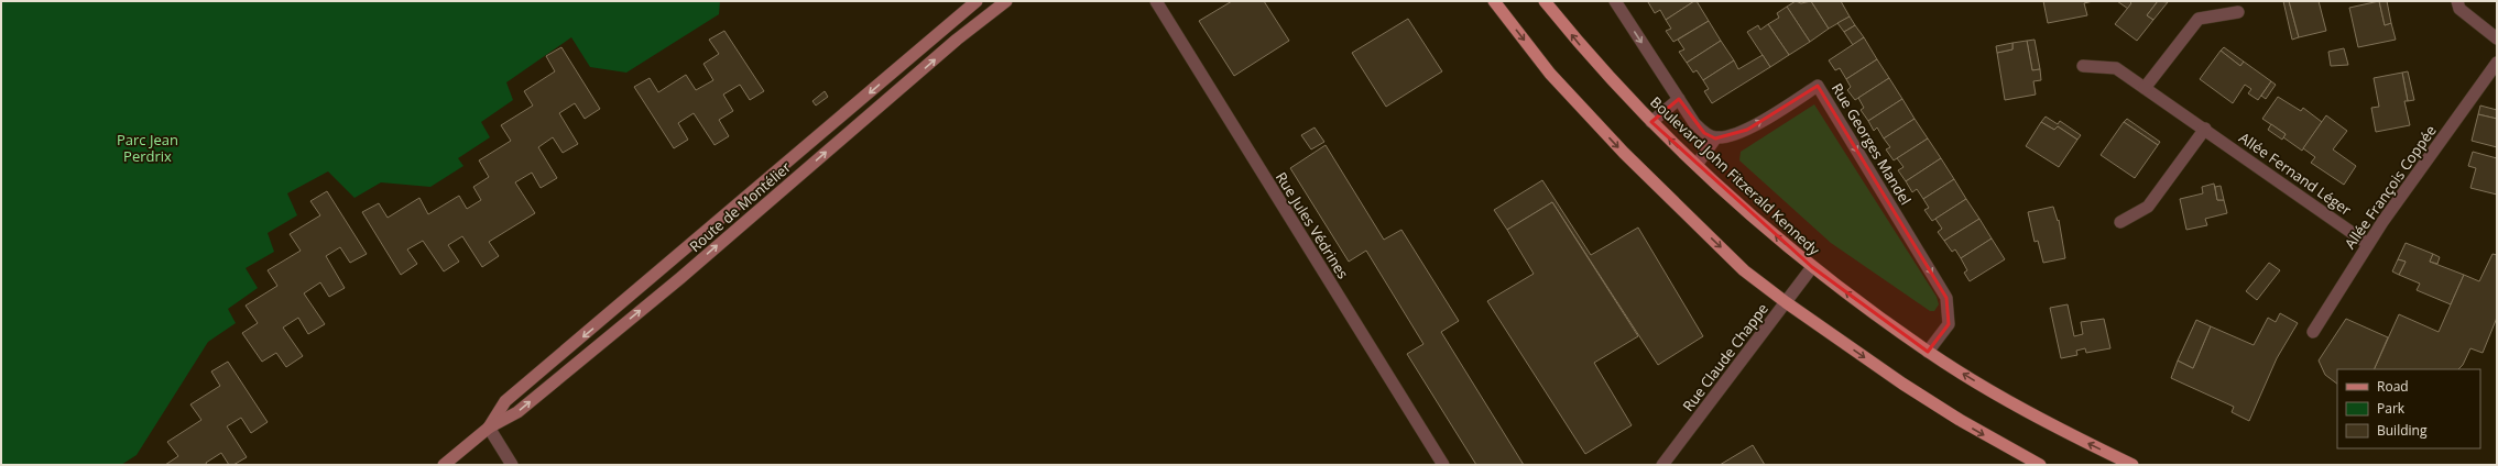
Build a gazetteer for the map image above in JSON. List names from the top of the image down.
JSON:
{
  "streets": {
    "main road": ["Boulevard John Fitzerald Kennedy", "Route de Montélier"],
    "street": [
      "Rue Georges Mandel",
      "Allée Fernand Léger",
      "Allée François Coppée",
      "Rue Jules Védrines",
      "Rue Claude Chappe"
    ]
  },
  "crossings": [
    ["Rue Georges Mandel", "Boulevard John Fitzerald Kennedy"],
    ["Allée Fernand Léger", "Allée François Coppée"],
    ["Boulevard John Fitzerald Kennedy", "Rue Claude Chappe"]
  ],
  "parks": ["Parc Jean Perdrix"],
  "legend": ["Road", "Park", "Building"]
}
